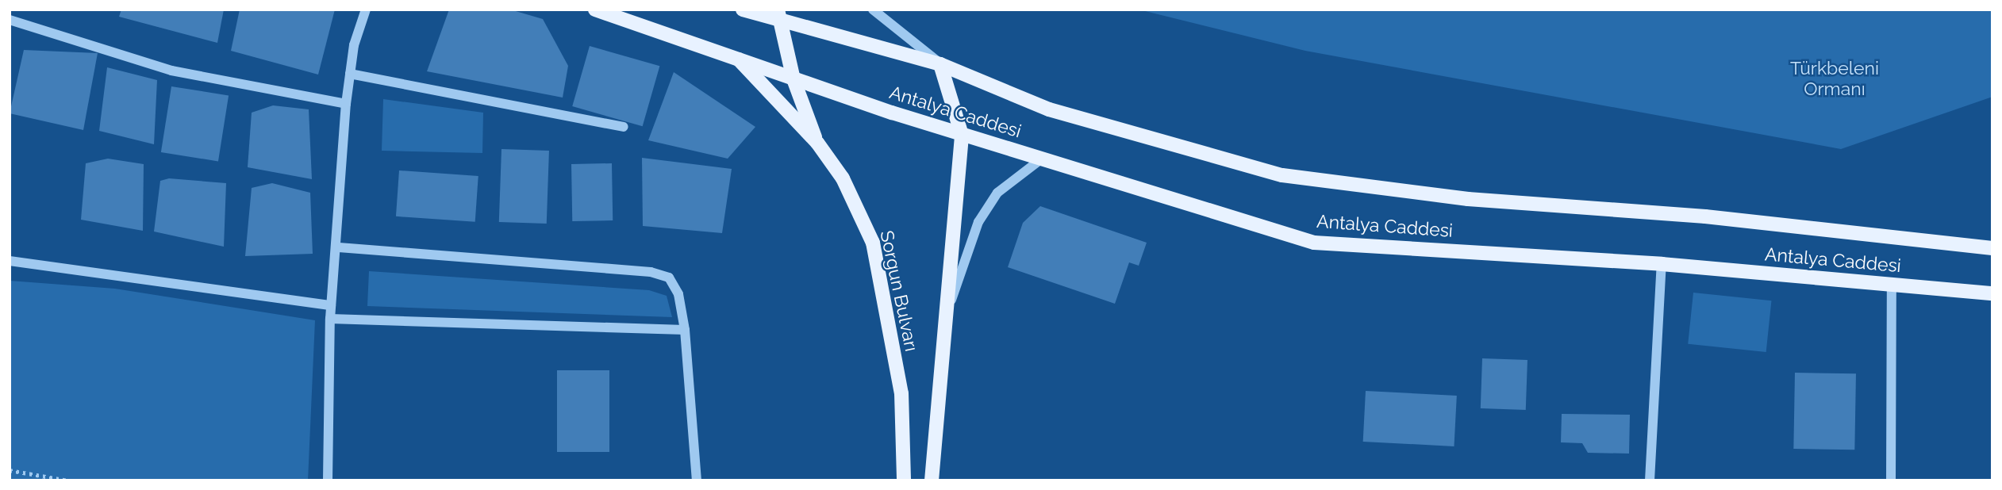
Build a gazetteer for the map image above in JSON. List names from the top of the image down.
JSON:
{
  "streets": {
    "main road": ["Antalya Caddesi", "Sorgun Bulvarı"]
  },
  "crossings": [
    ["Antalya Caddesi", "Sorgun Bulvarı"]
  ],
  "parks": ["Türkbeleni Ormanı"]
}
